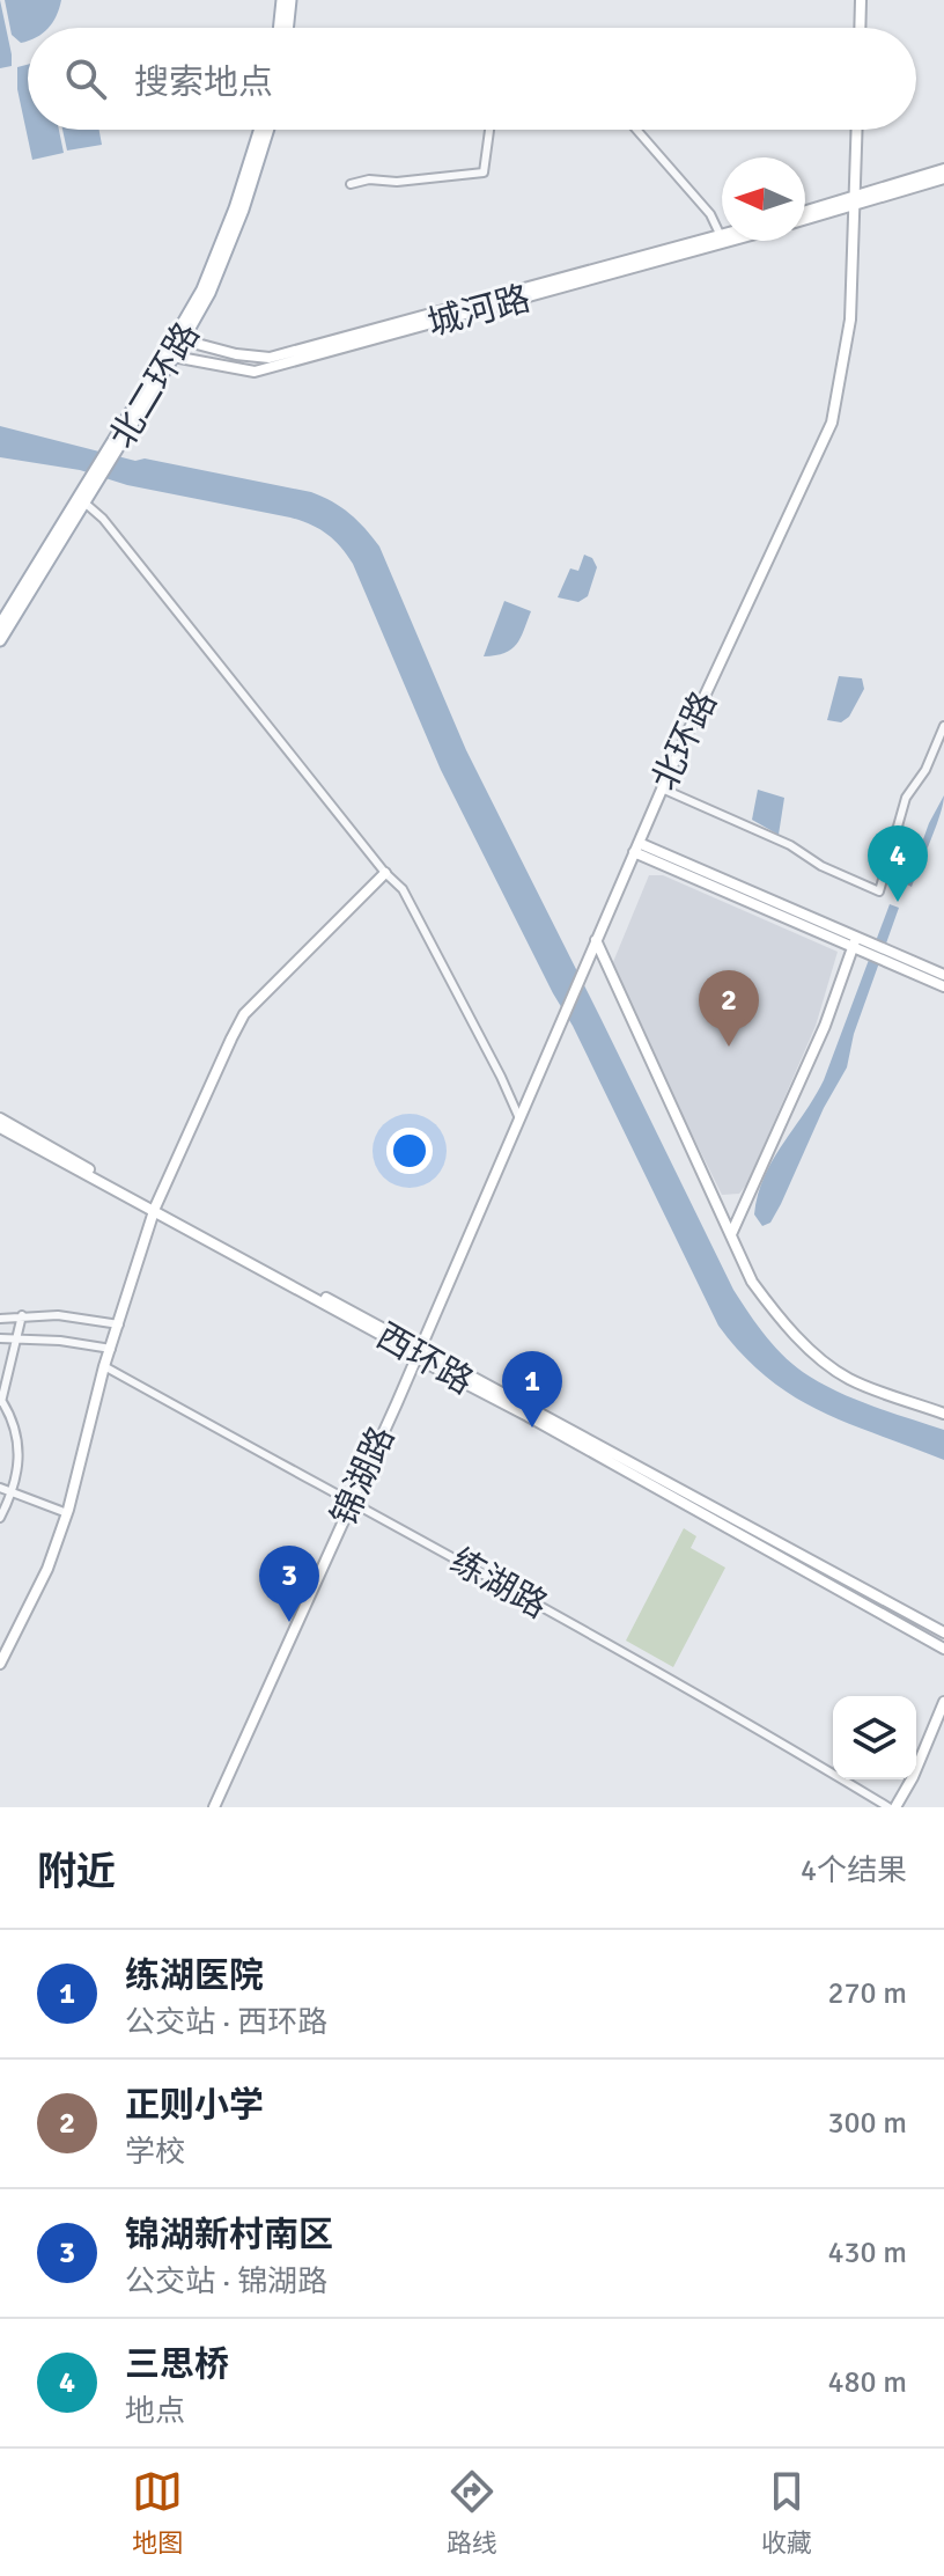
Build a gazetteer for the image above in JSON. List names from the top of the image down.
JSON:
{
  "streets": {
    "main road": [
      "城河路",
      "北二环路",
      "北环路",
      "西环路",
      "锦湖路"
    ],
    "street": ["练湖路"]
  },
  "crossings": [
    ["城河路", "北二环路"],
    ["北环路", "西环路"],
    ["北环路", "锦湖路"],
    ["西环路", "锦湖路"],
    ["锦湖路", "练湖路"]
  ],
  "north": "left",
  "page": {
    "search": "搜索地点",
    "pins": [
      "4",
      "2",
      "1",
      "3"
    ],
    "heading": ["附近", "4个结果"],
    "list": [
      {
        "mark": "1",
        "name": "练湖医院",
        "note": "公交站 · 西环路",
        "value": "270 m"
      },
      {
        "mark": "2",
        "name": "正则小学",
        "note": "学校",
        "value": "300 m"
      },
      {
        "mark": "3",
        "name": "锦湖新村南区",
        "note": "公交站 · 锦湖路",
        "value": "430 m"
      },
      {
        "mark": "4",
        "name": "三思桥",
        "note": "地点",
        "value": "480 m"
      }
    ],
    "nav": ["地图", "路线", "收藏"]
  }
}
